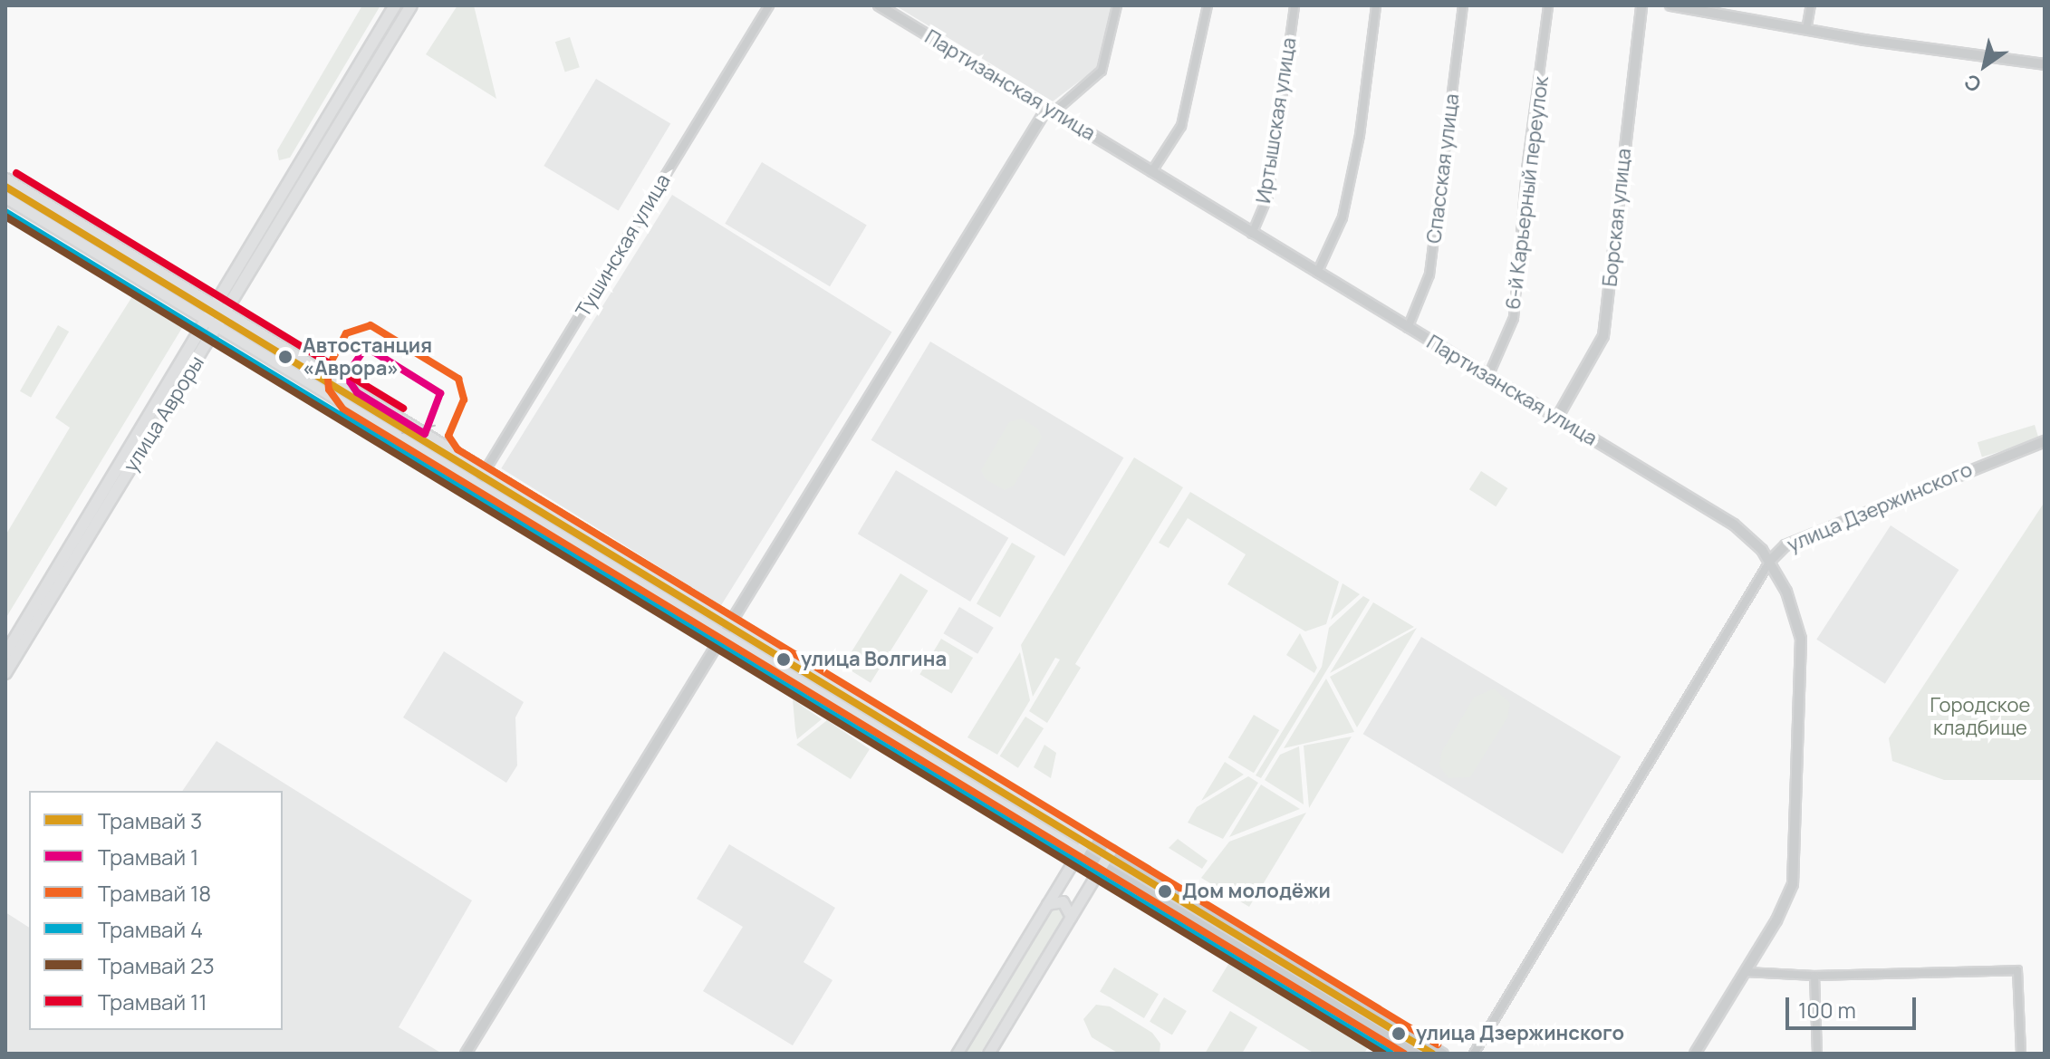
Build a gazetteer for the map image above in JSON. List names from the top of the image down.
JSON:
{
  "streets": {
    "main road": ["улица Авроры"],
    "street": [
      "Партизанская улица",
      "Иртышская улица",
      "Спасская улица",
      "6-й Карьерный переулок",
      "Борская улица",
      "Тушинская улица",
      "улица Дзержинского"
    ]
  },
  "crossings": [
    ["Партизанская улица", "Иртышская улица"],
    ["Партизанская улица", "Спасская улица"],
    ["Партизанская улица", "6-й Карьерный переулок"],
    ["Партизанская улица", "Борская улица"],
    ["Партизанская улица", "улица Дзержинского"]
  ],
  "parks": ["Городское кладбище"],
  "places": [
    "Автостанция «Аврора»",
    "улица Волгина",
    "Дом молодёжи",
    "улица Дзержинского"
  ],
  "lines": [
    "tram line 11",
    "tram line 3",
    "tram line 4",
    "tram line 23",
    "tram line 18",
    "tram line 1"
  ],
  "legend": [
    "Трамвай 3",
    "Трамвай 1",
    "Трамвай 18",
    "Трамвай 4",
    "Трамвай 23",
    "Трамвай 11"
  ],
  "scale_bar": "100 m",
  "north": "bottom left"
}
